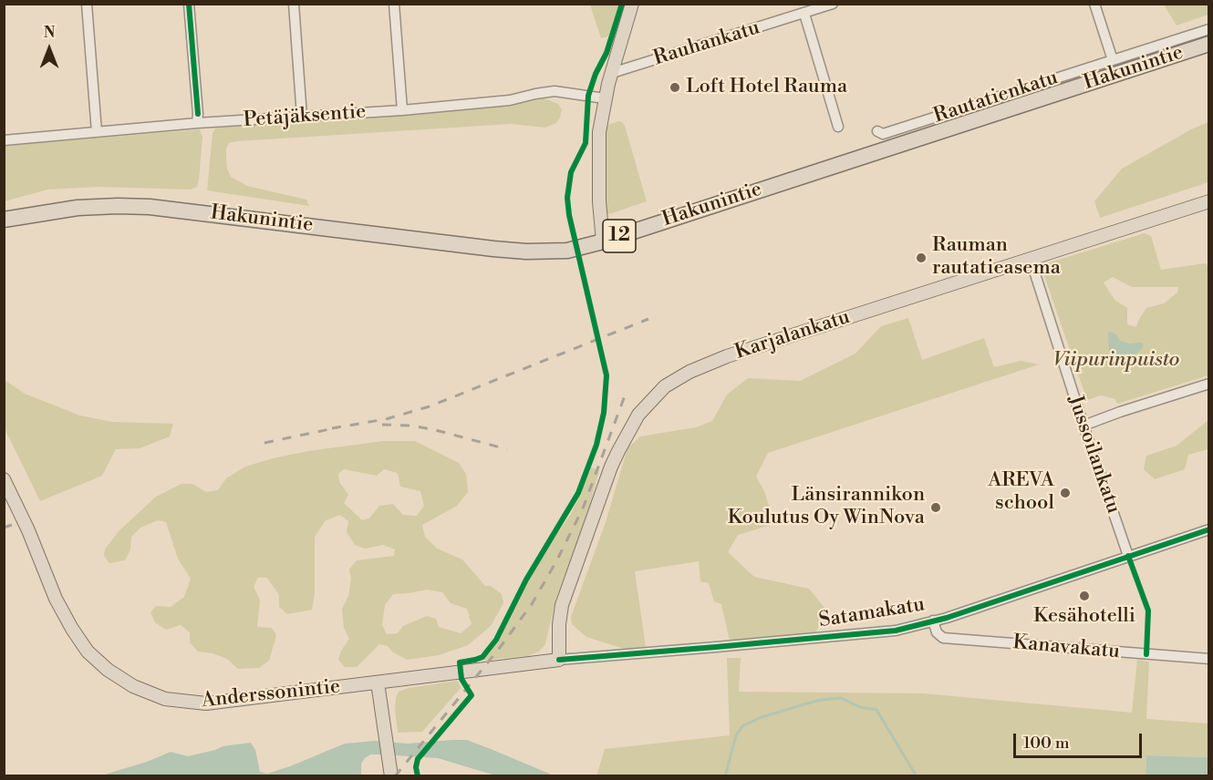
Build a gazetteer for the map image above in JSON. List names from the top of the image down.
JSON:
{
  "streets": {
    "highway": ["Hakunintie", "12"],
    "main road": ["Karjalankatu", "Anderssonintie"],
    "street": [
      "Rauhankatu",
      "Rautatienkatu",
      "Petäjäksentie",
      "Jussoilankatu",
      "Satamakatu",
      "Kanavakatu"
    ]
  },
  "crossings": [
    ["Karjalankatu", "Jussoilankatu"],
    ["Karjalankatu", "Satamakatu"],
    ["Karjalankatu", "Anderssonintie"],
    ["Jussoilankatu", "Satamakatu"],
    ["Satamakatu", "Kanavakatu"],
    ["Satamakatu", "Anderssonintie"]
  ],
  "parks": ["Viipurinpuisto"],
  "places": [
    "Loft Hotel Rauma",
    "Rauman rautatieasema",
    "AREVA school",
    "Länsirannikon Koulutus Oy WinNova",
    "Kesähotelli"
  ],
  "scale_bar": "100 m",
  "north": "top"
}
